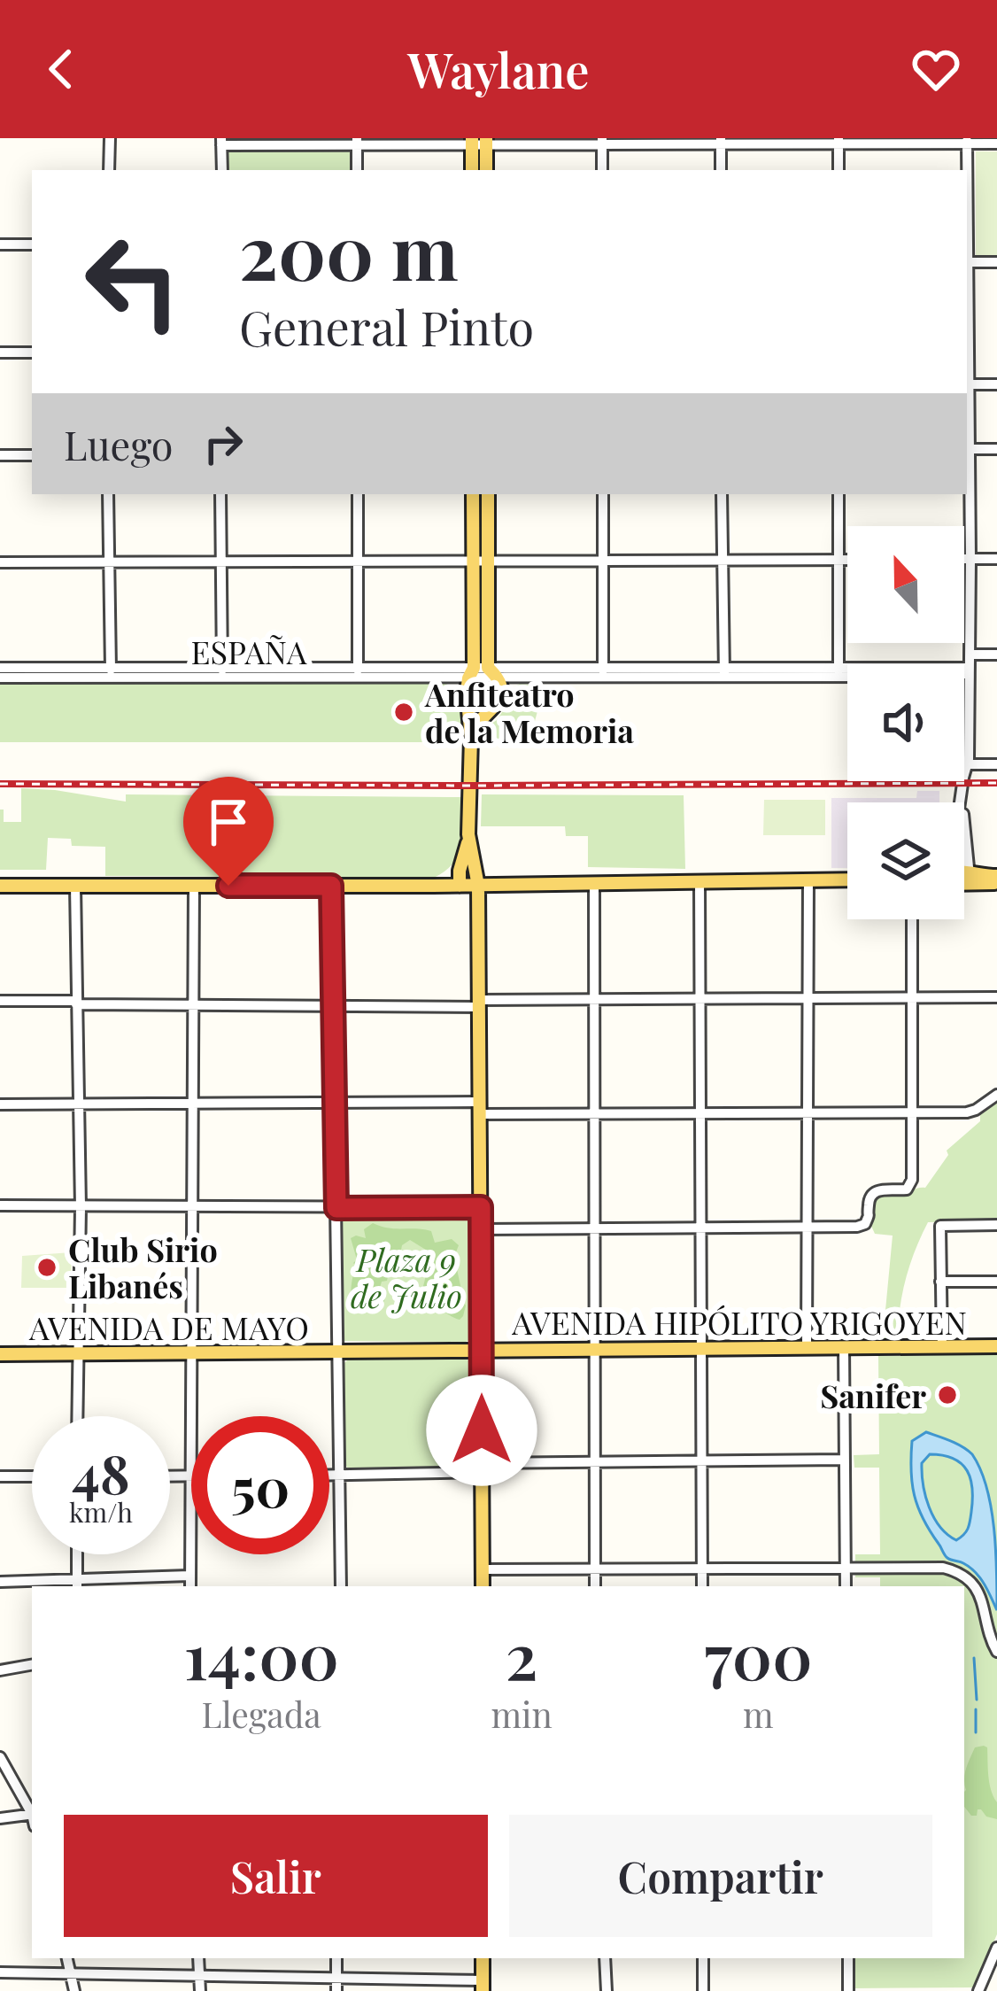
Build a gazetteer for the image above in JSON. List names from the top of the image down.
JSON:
{
  "streets": {
    "main road": ["AVENIDA HIPÓLITO YRIGOYEN", "AVENIDA DE MAYO"],
    "street": ["ESPAÑA"]
  },
  "crossings": [
    ["AVENIDA HIPÓLITO YRIGOYEN", "AVENIDA DE MAYO"]
  ],
  "parks": ["Plaza 9 de Julio"],
  "places": ["Anfiteatro de la Memoria", "Club Sirio Libanés", "Sanifer"],
  "north": "top",
  "page": {
    "header": "Waylane",
    "turn": ["200 m", "General Pinto"],
    "then": "Luego",
    "speed": "48 km/h",
    "limit": "50",
    "eta": [
      "14:00",
      "Llegada",
      "2",
      "min",
      "700",
      "m"
    ],
    "buttons": ["Salir", "Compartir"]
  }
}
